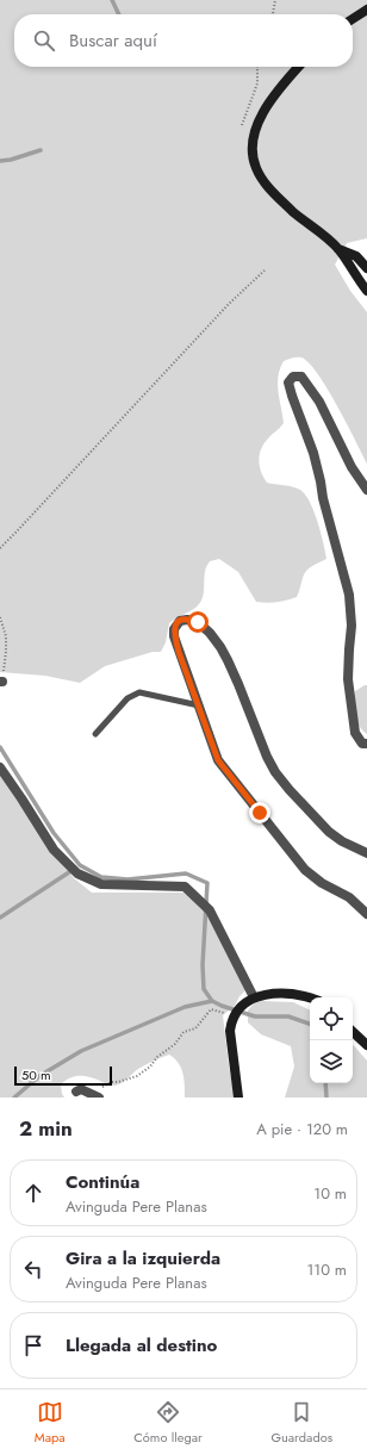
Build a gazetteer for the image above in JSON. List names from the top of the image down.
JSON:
{
  "scale_bar": "50 m",
  "page": {
    "search": "Buscar aquí",
    "scale": "50 m",
    "heading": ["2 min", "A pie · 120 m"],
    "list": [
      ["Continúa", "Avinguda Pere Planas", "10 m"],
      ["Gira a la izquierda", "Avinguda Pere Planas", "110 m"],
      "Llegada al destino"
    ],
    "nav": ["Mapa", "Cómo llegar", "Guardados"]
  }
}
